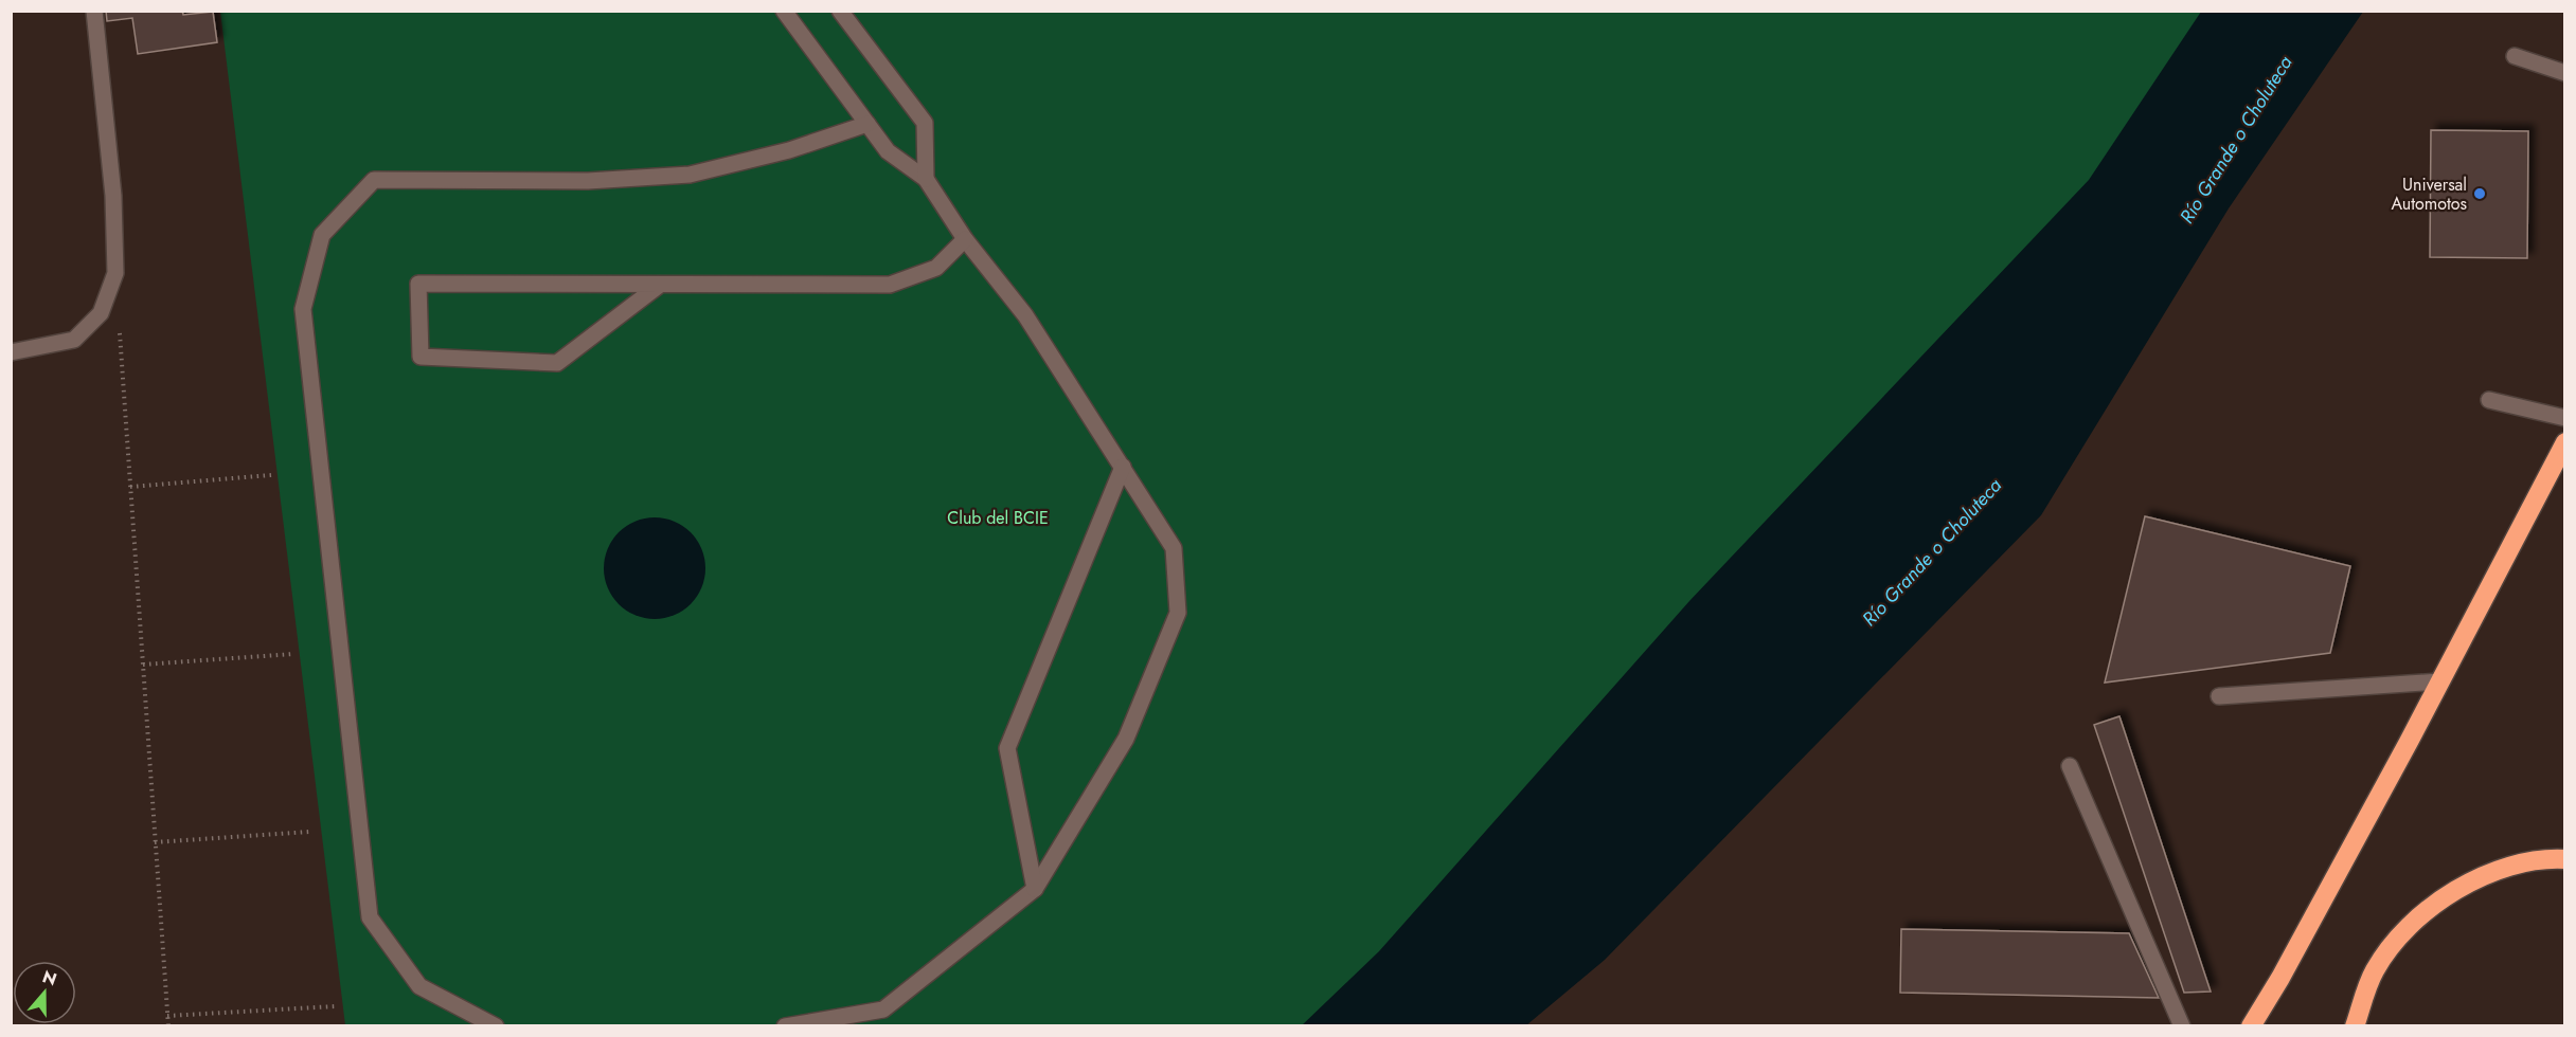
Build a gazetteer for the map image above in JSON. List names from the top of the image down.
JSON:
{
  "water": ["Río Grande o Choluteca"],
  "parks": ["Club del BCIE"],
  "places": ["Universal Automotos"],
  "north": "top"
}
